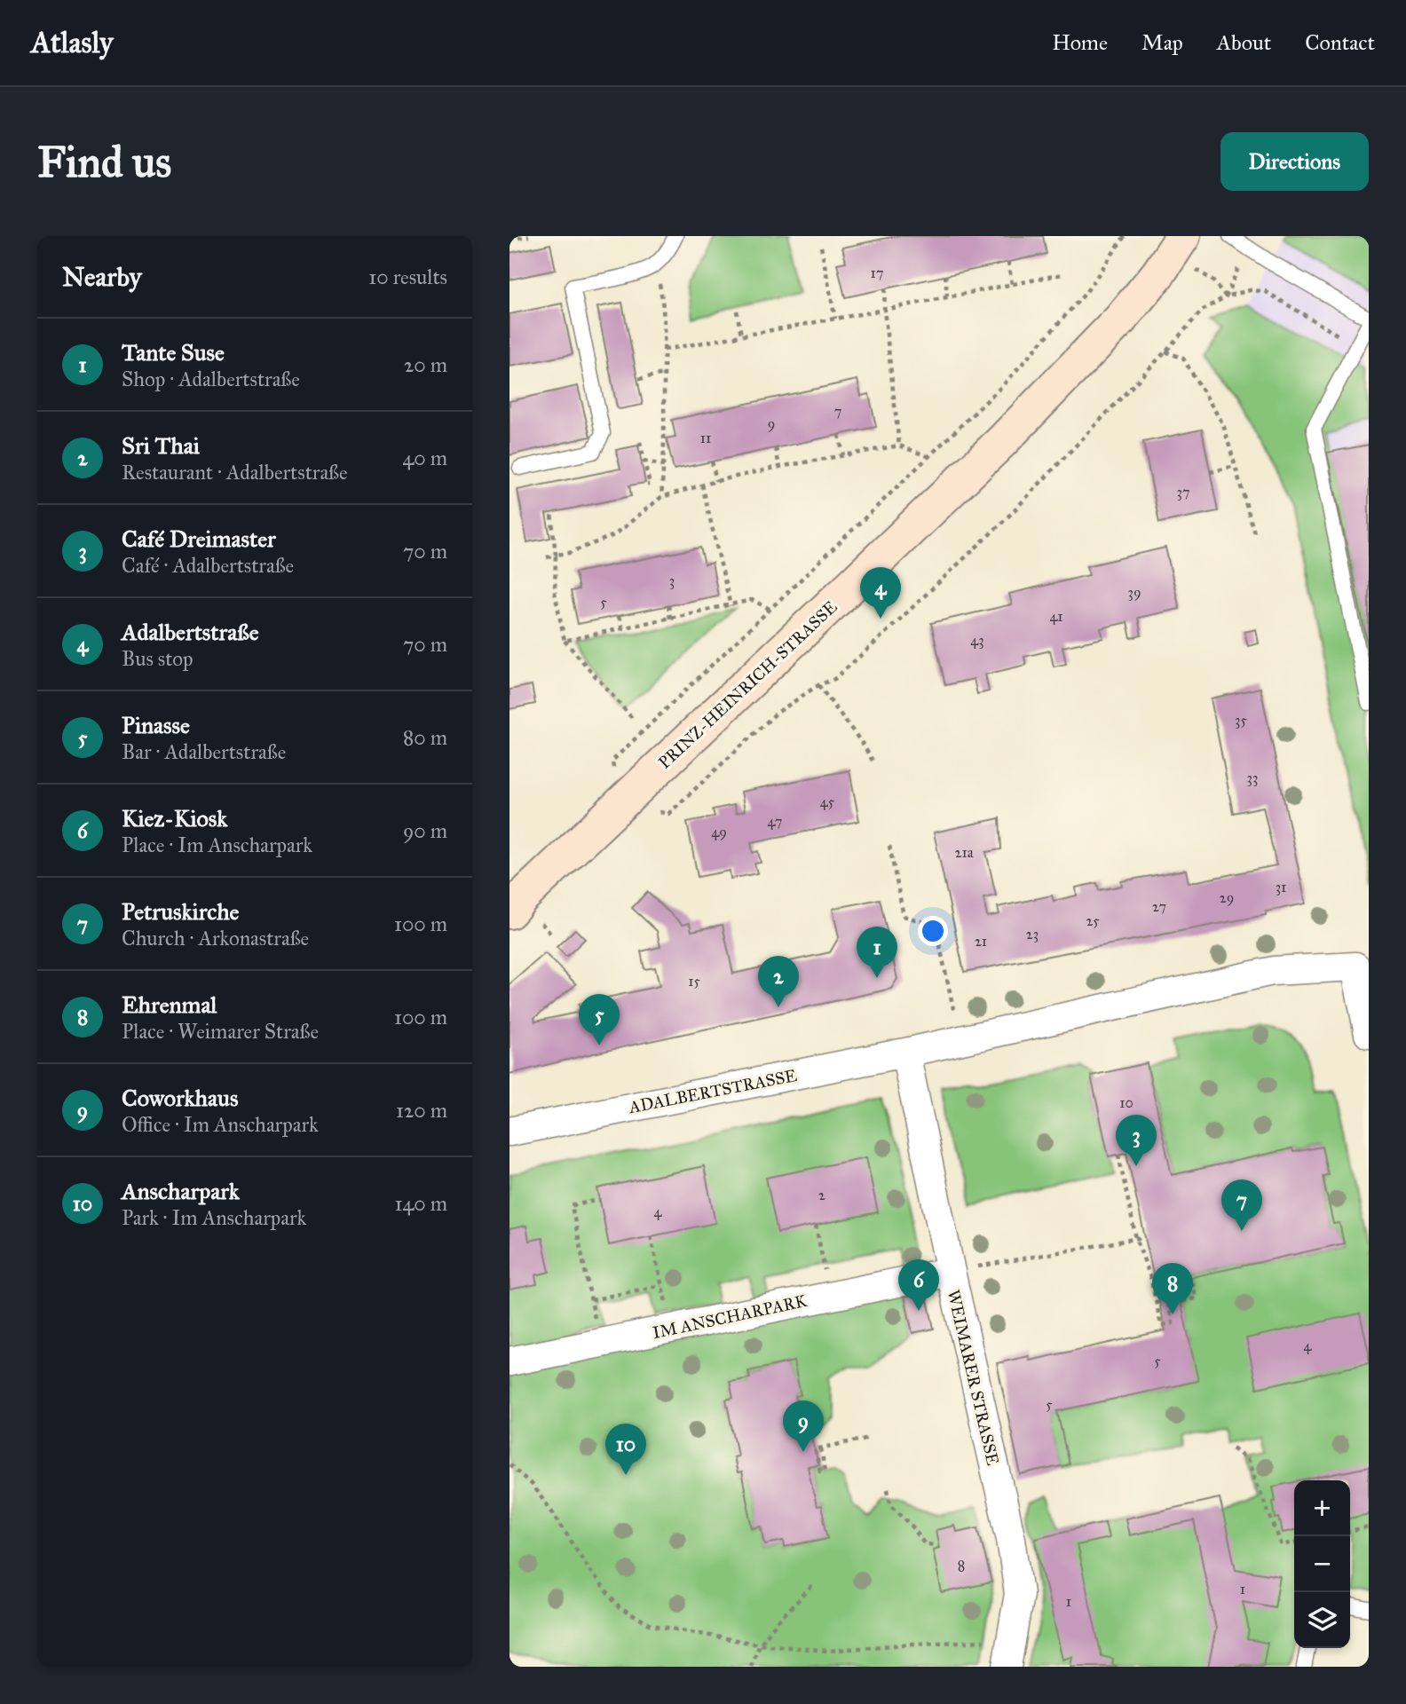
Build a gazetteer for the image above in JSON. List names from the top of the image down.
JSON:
{
  "streets": {
    "main road": ["PRINZ-HEINRICH-STRASSE"],
    "street": ["ADALBERTSTRASSE", "IM ANSCHARPARK", "WEIMARER STRASSE"]
  },
  "crossings": [
    ["ADALBERTSTRASSE", "WEIMARER STRASSE"],
    ["IM ANSCHARPARK", "WEIMARER STRASSE"]
  ],
  "house_numbers": [
    "17",
    "7",
    "9",
    "11",
    "37",
    "3",
    "39",
    "5",
    "41",
    "43",
    "35",
    "33",
    "45",
    "47",
    "49",
    "21a",
    "31",
    "29",
    "27",
    "25",
    "23",
    "21",
    "15",
    "10",
    "2",
    "4",
    "4",
    "5",
    "5",
    "8",
    "1",
    "1"
  ],
  "page": {
    "header": "Atlasly",
    "nav": [
      "Home",
      "Map",
      "About",
      "Contact"
    ],
    "buttons": "Directions",
    "title": "Find us",
    "heading": ["Nearby", "10 results"],
    "list": [
      {
        "mark": "1",
        "name": "Tante Suse",
        "note": "Shop · Adalbertstraße",
        "value": "20 m"
      },
      {
        "mark": "2",
        "name": "Sri Thai",
        "note": "Restaurant · Adalbertstraße",
        "value": "40 m"
      },
      {
        "mark": "3",
        "name": "Café Dreimaster",
        "note": "Café · Adalbertstraße",
        "value": "70 m"
      },
      {
        "mark": "4",
        "name": "Adalbertstraße",
        "note": "Bus stop",
        "value": "70 m"
      },
      {
        "mark": "5",
        "name": "Pinasse",
        "note": "Bar · Adalbertstraße",
        "value": "80 m"
      },
      {
        "mark": "6",
        "name": "Kiez-Kiosk",
        "note": "Place · Im Anscharpark",
        "value": "90 m"
      },
      {
        "mark": "7",
        "name": "Petruskirche",
        "note": "Church · Arkonastraße",
        "value": "100 m"
      },
      {
        "mark": "8",
        "name": "Ehrenmal",
        "note": "Place · Weimarer Straße",
        "value": "100 m"
      },
      {
        "mark": "9",
        "name": "Coworkhaus",
        "note": "Office · Im Anscharpark",
        "value": "120 m"
      },
      {
        "mark": "10",
        "name": "Anscharpark",
        "note": "Park · Im Anscharpark",
        "value": "140 m"
      }
    ],
    "pins": [
      "4",
      "1",
      "2",
      "5",
      "3",
      "7",
      "6",
      "8",
      "9",
      "10"
    ],
    "map_buttons": ["+", "−"]
  }
}
